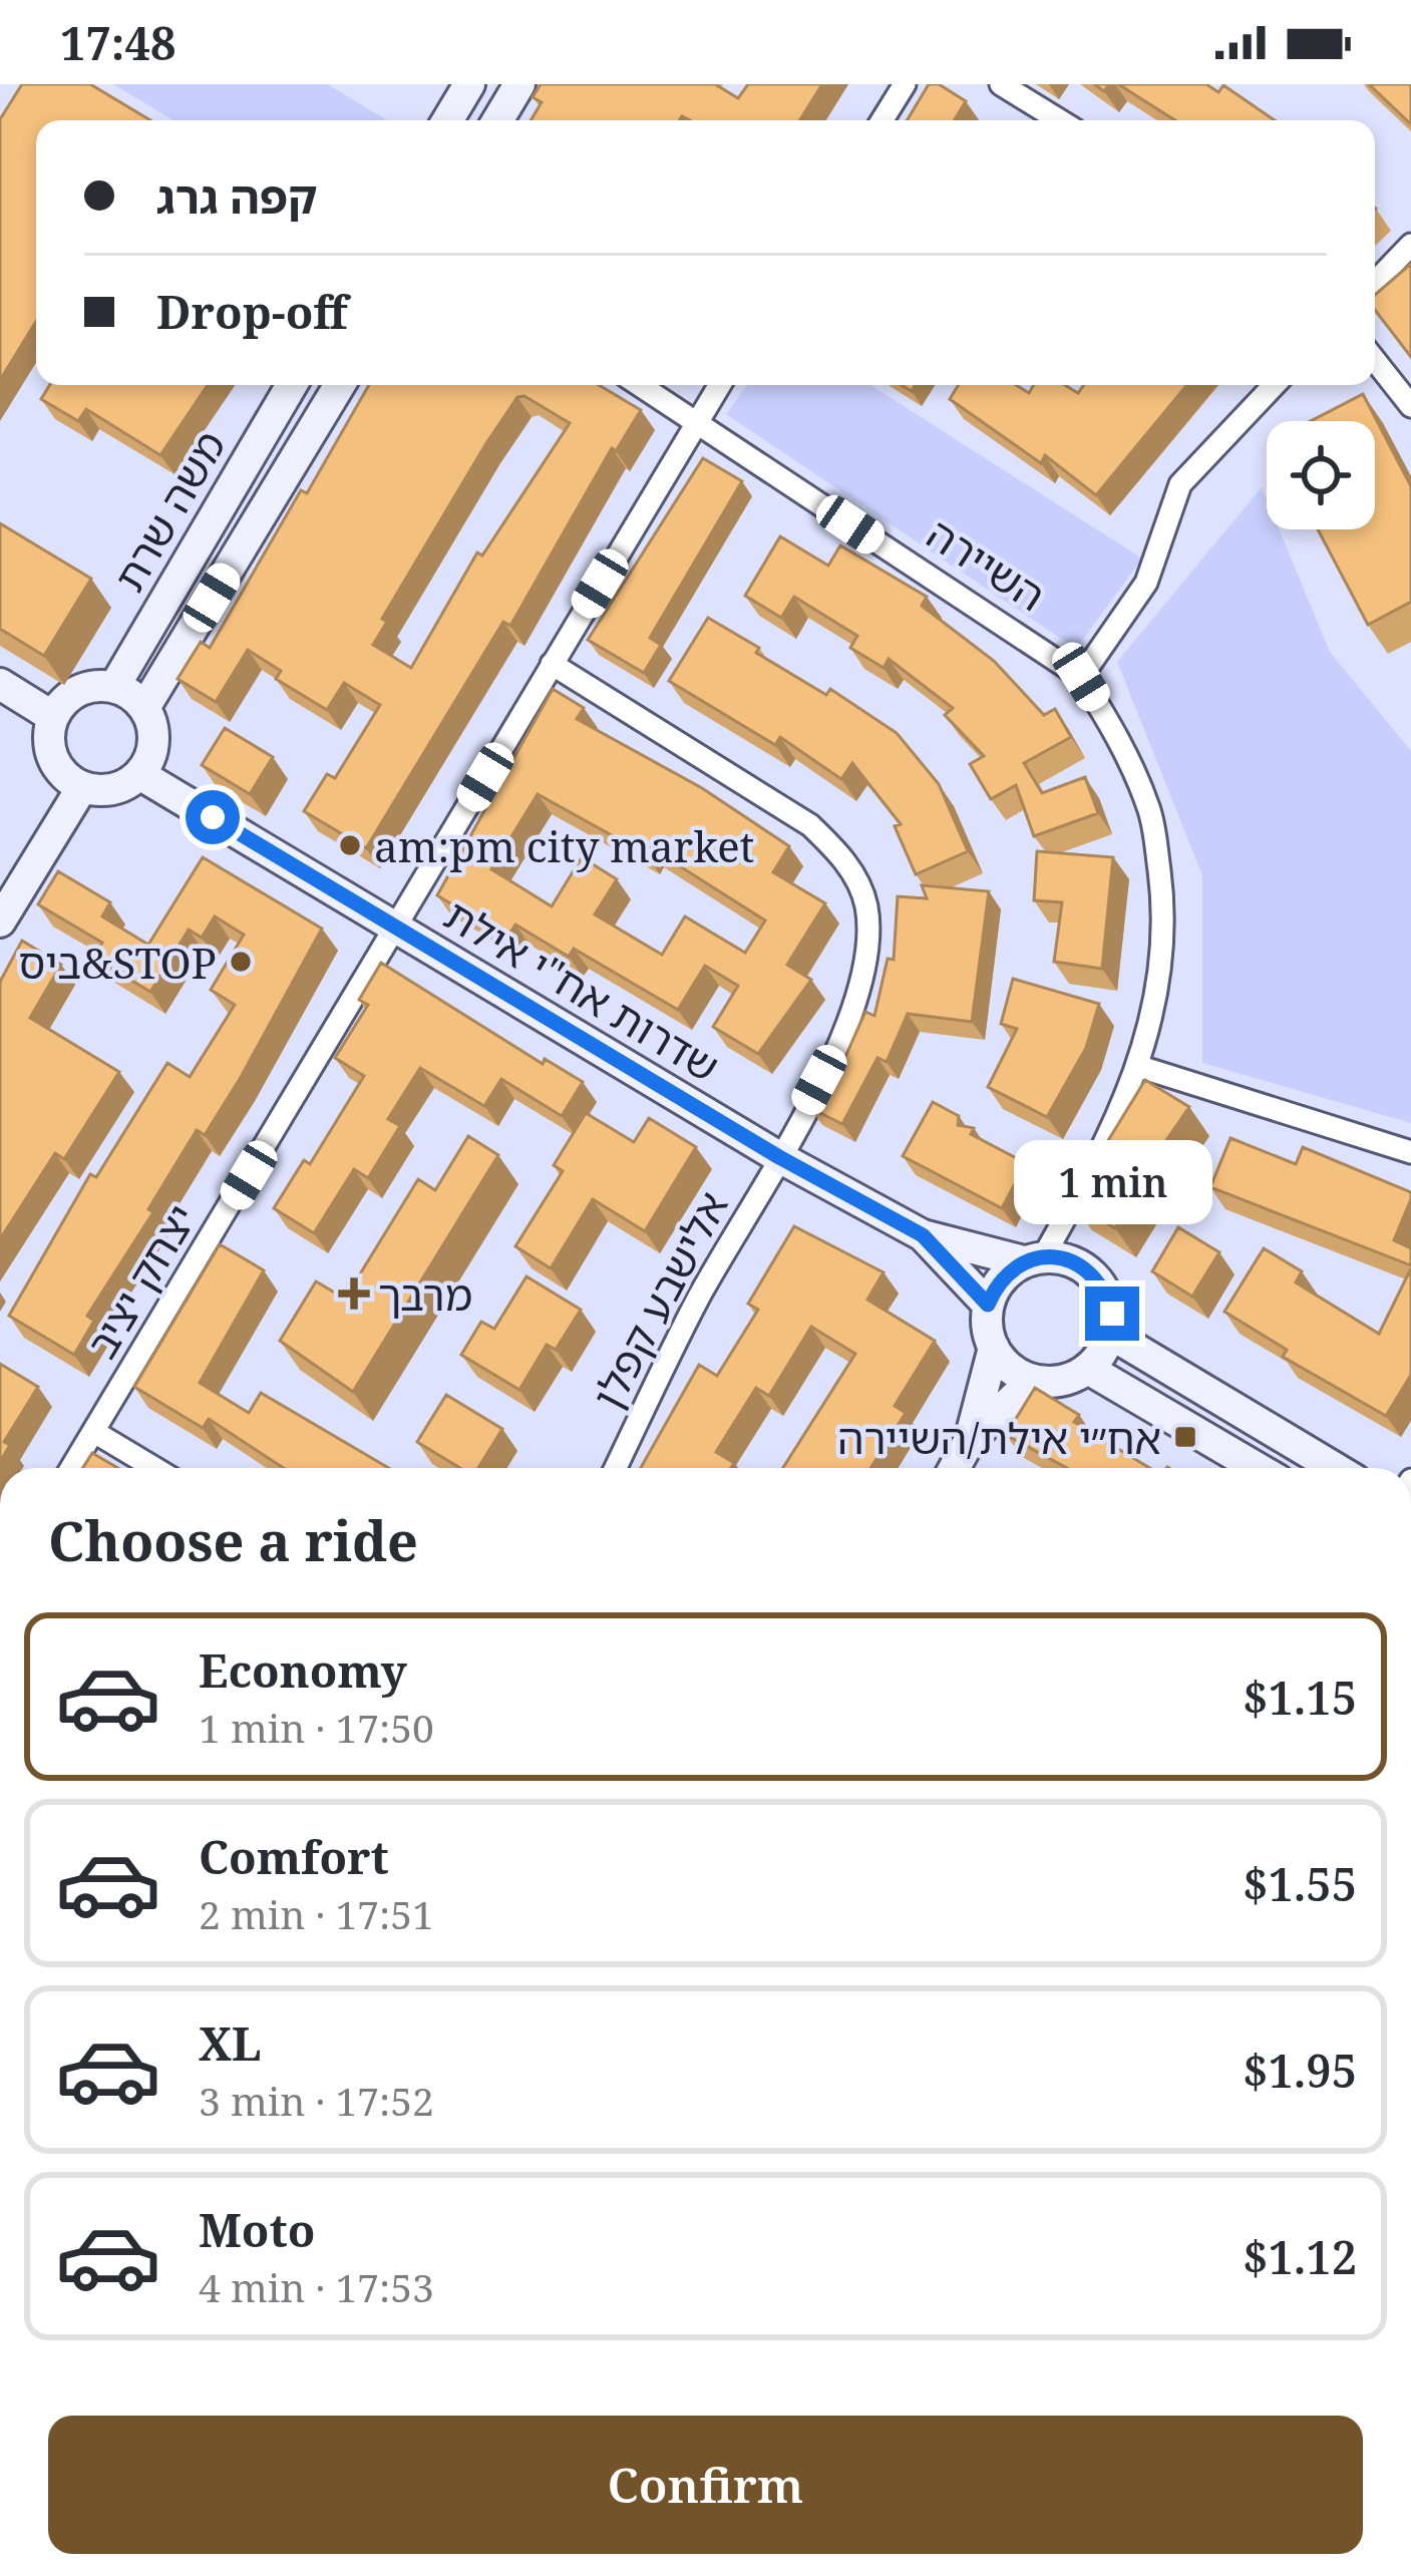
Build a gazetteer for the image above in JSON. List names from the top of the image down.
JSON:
{
  "streets": {
    "main road": ["משה שרת", "שדרות אח\"י אילת"],
    "street": ["השיירה", "יצחק יציב", "אלישבע קפלן"]
  },
  "crossings": [
    ["משה שרת", "שדרות אח\"י אילת"],
    ["השיירה", "שדרות אח\"י אילת"],
    ["השיירה", "יצחק יציב"],
    ["שדרות אח\"י אילת", "יצחק יציב"],
    ["שדרות אח\"י אילת", "אלישבע קפלן"],
    ["יצחק יציב", "אלישבע קפלן"]
  ],
  "places": {
    "other": ["am:pm city market", "ביס&STOP"],
    "health": ["מרבך"],
    "transit": ["אח״י אילת/השיירה"]
  },
  "page": {
    "status": "17:48",
    "banner": ["קפה גרג", "Drop-off"],
    "bubble": "1 min",
    "heading": "Choose a ride",
    "list": [
      {
        "name": "Economy",
        "note": "1 min · 17:50",
        "value": "$1.15"
      },
      {
        "name": "Comfort",
        "note": "2 min · 17:51",
        "value": "$1.55"
      },
      {
        "name": "XL",
        "note": "3 min · 17:52",
        "value": "$1.95"
      },
      {
        "name": "Moto",
        "note": "4 min · 17:53",
        "value": "$1.12"
      }
    ],
    "buttons": "Confirm"
  }
}
